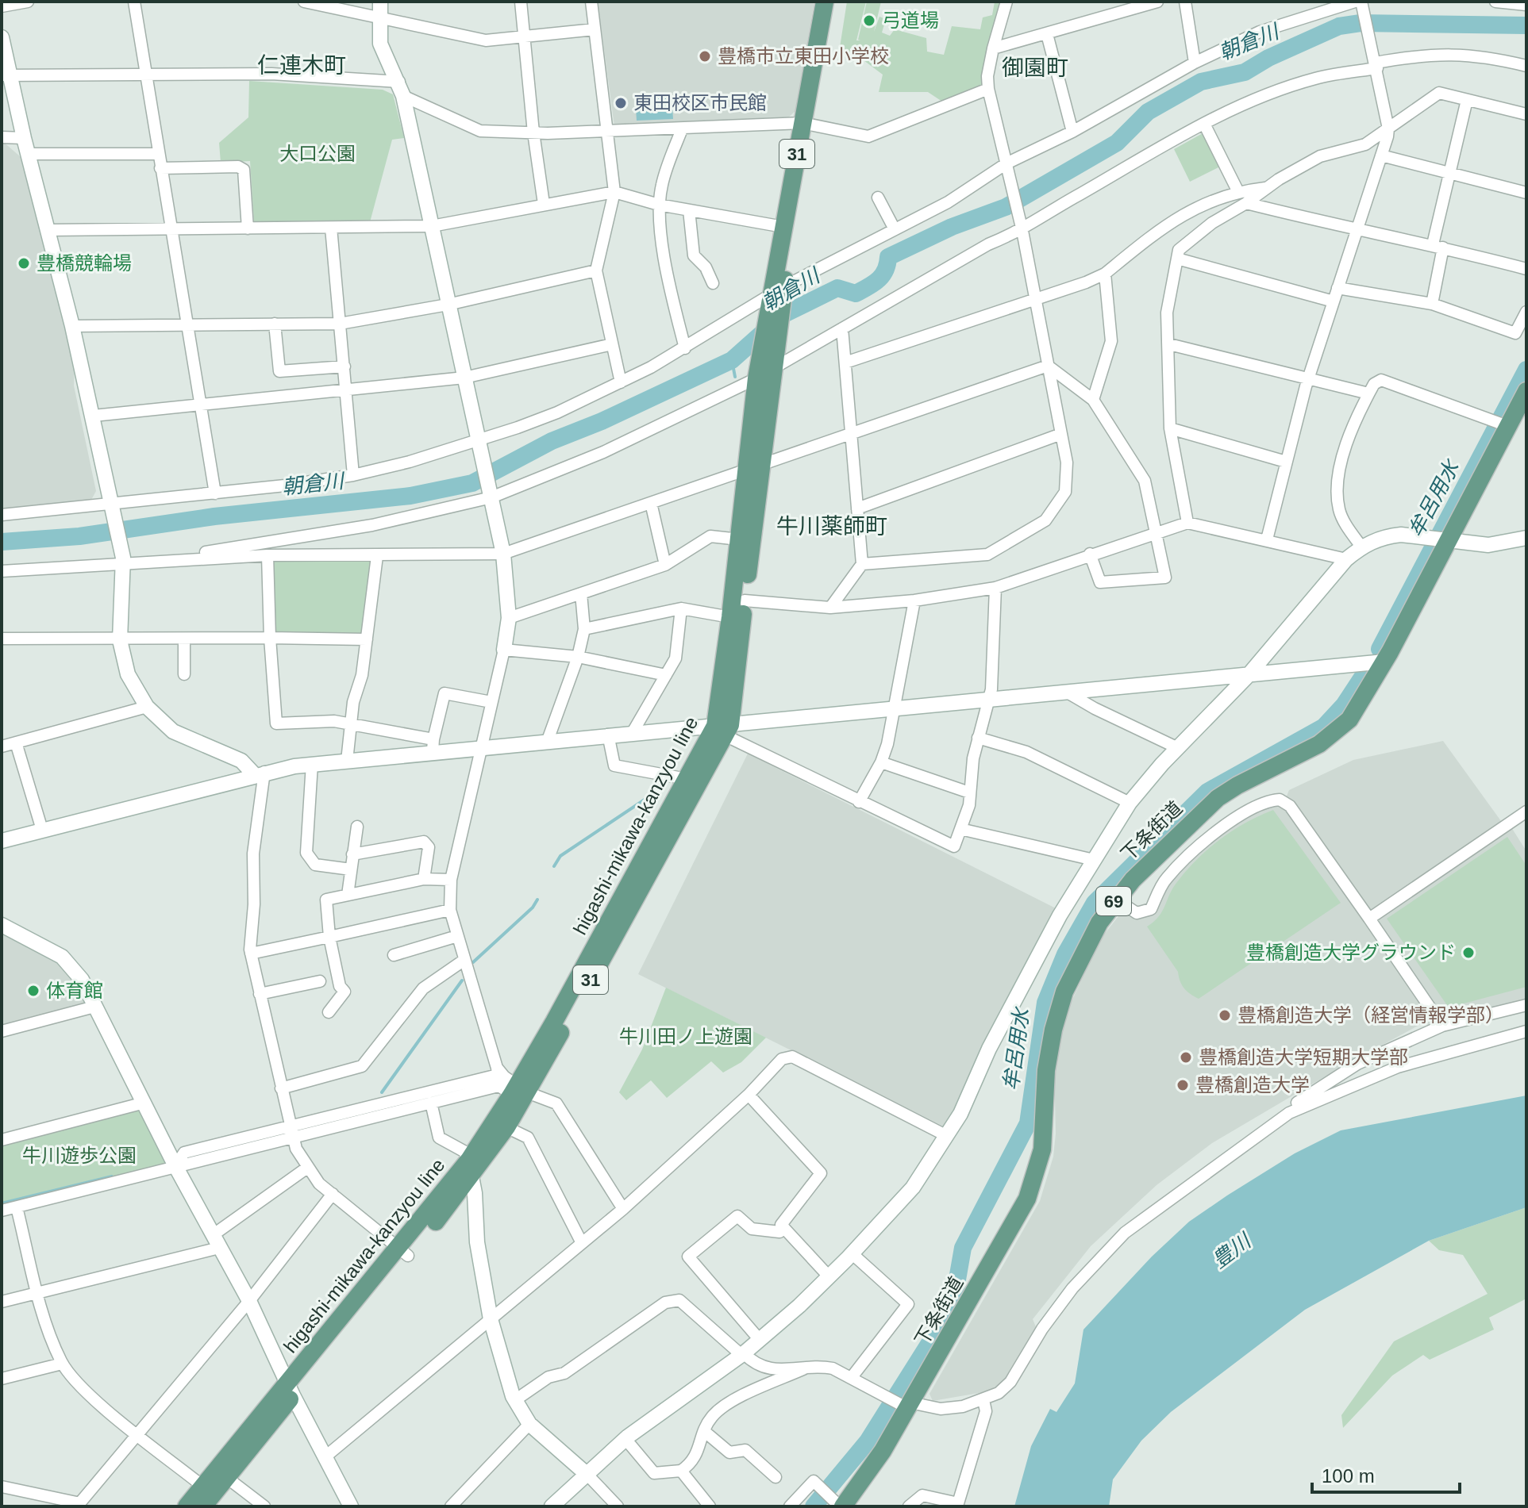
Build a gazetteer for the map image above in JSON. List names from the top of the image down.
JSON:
{
  "streets": {
    "main road": [
      "31",
      "higashi-mikawa-kanzyou line",
      "下条街道",
      "69"
    ]
  },
  "districts": ["仁連木町", "御園町", "牛川薬師町"],
  "water": ["朝倉川", "牟呂用水", "豊川"],
  "parks": ["大口公園", "牛川田ノ上遊園", "牛川遊歩公園"],
  "places": [
    "弓道場",
    "豊橋市立東田小学校",
    "東田校区市民館",
    "豊橋競輪場",
    "豊橋創造大学グラウンド",
    "体育館",
    "豊橋創造大学（経営情報学部）",
    "豊橋創造大学短期大学部",
    "豊橋創造大学"
  ],
  "scale_bar": "100 m"
}
